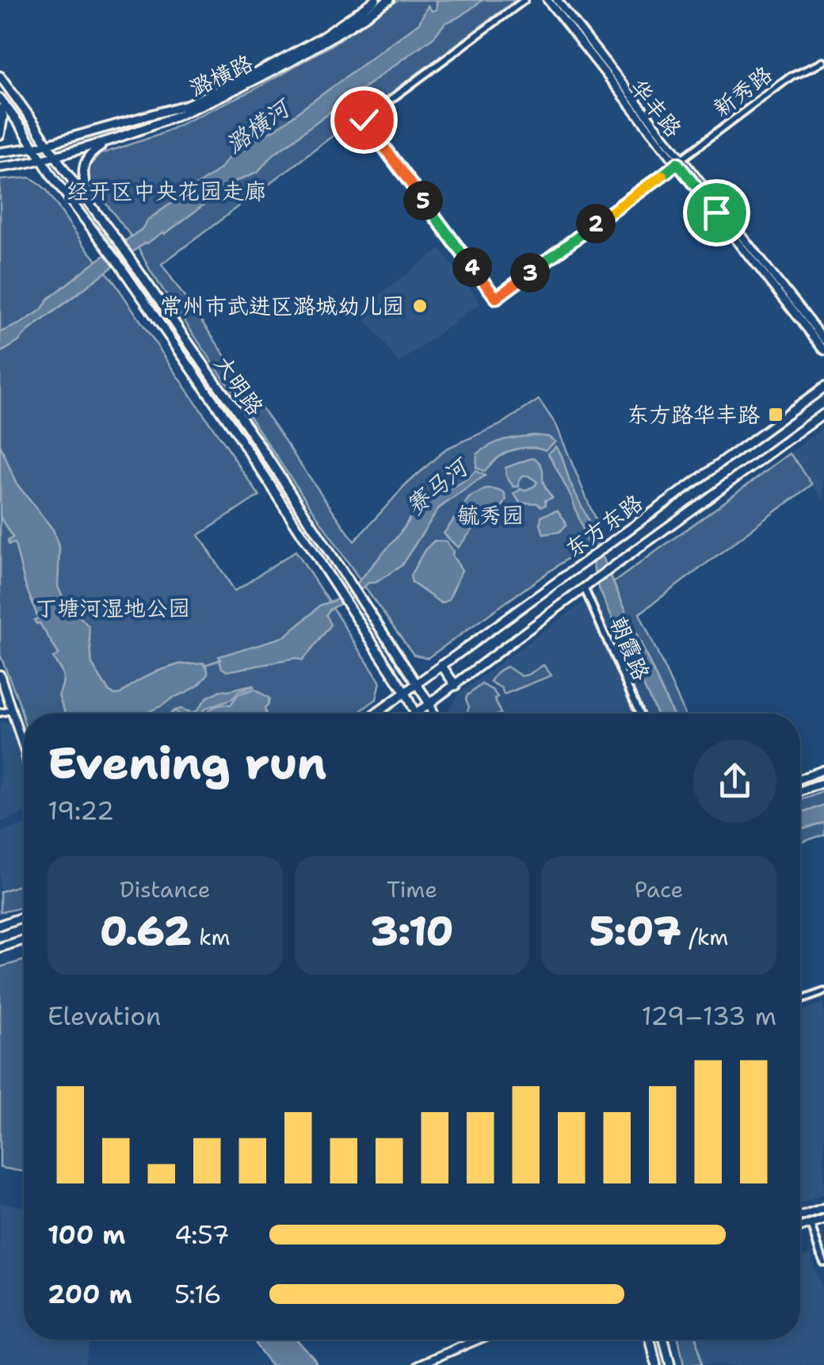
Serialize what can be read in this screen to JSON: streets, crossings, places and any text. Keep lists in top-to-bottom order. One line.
{"streets":{"main road":["潞横路","大明路","东方东路"],"street":["新秀路","华丰路","朝霞路"]},"crossings":[["潞横路","大明路"],["新秀路","华丰路"],["大明路","东方东路"],["东方东路","朝霞路"]],"water":["潞横河","赛马河"],"parks":["经开区中央花园走廊","毓秀园","丁塘河湿地公园"],"places":{"other":["常州市武进区潞城幼儿园"],"transit":["东方路华丰路"]},"page":{"pins":["5","2","4","3"],"heading":["Evening run","19:22"],"stats":[["Distance","0.62 km"],["Time","3:10"],["Pace","5:07 /km"]],"chart":["Elevation","129–133 m"],"list":[{"name":"100 m","note":"4:57"},{"name":"200 m","note":"5:16"}]}}
